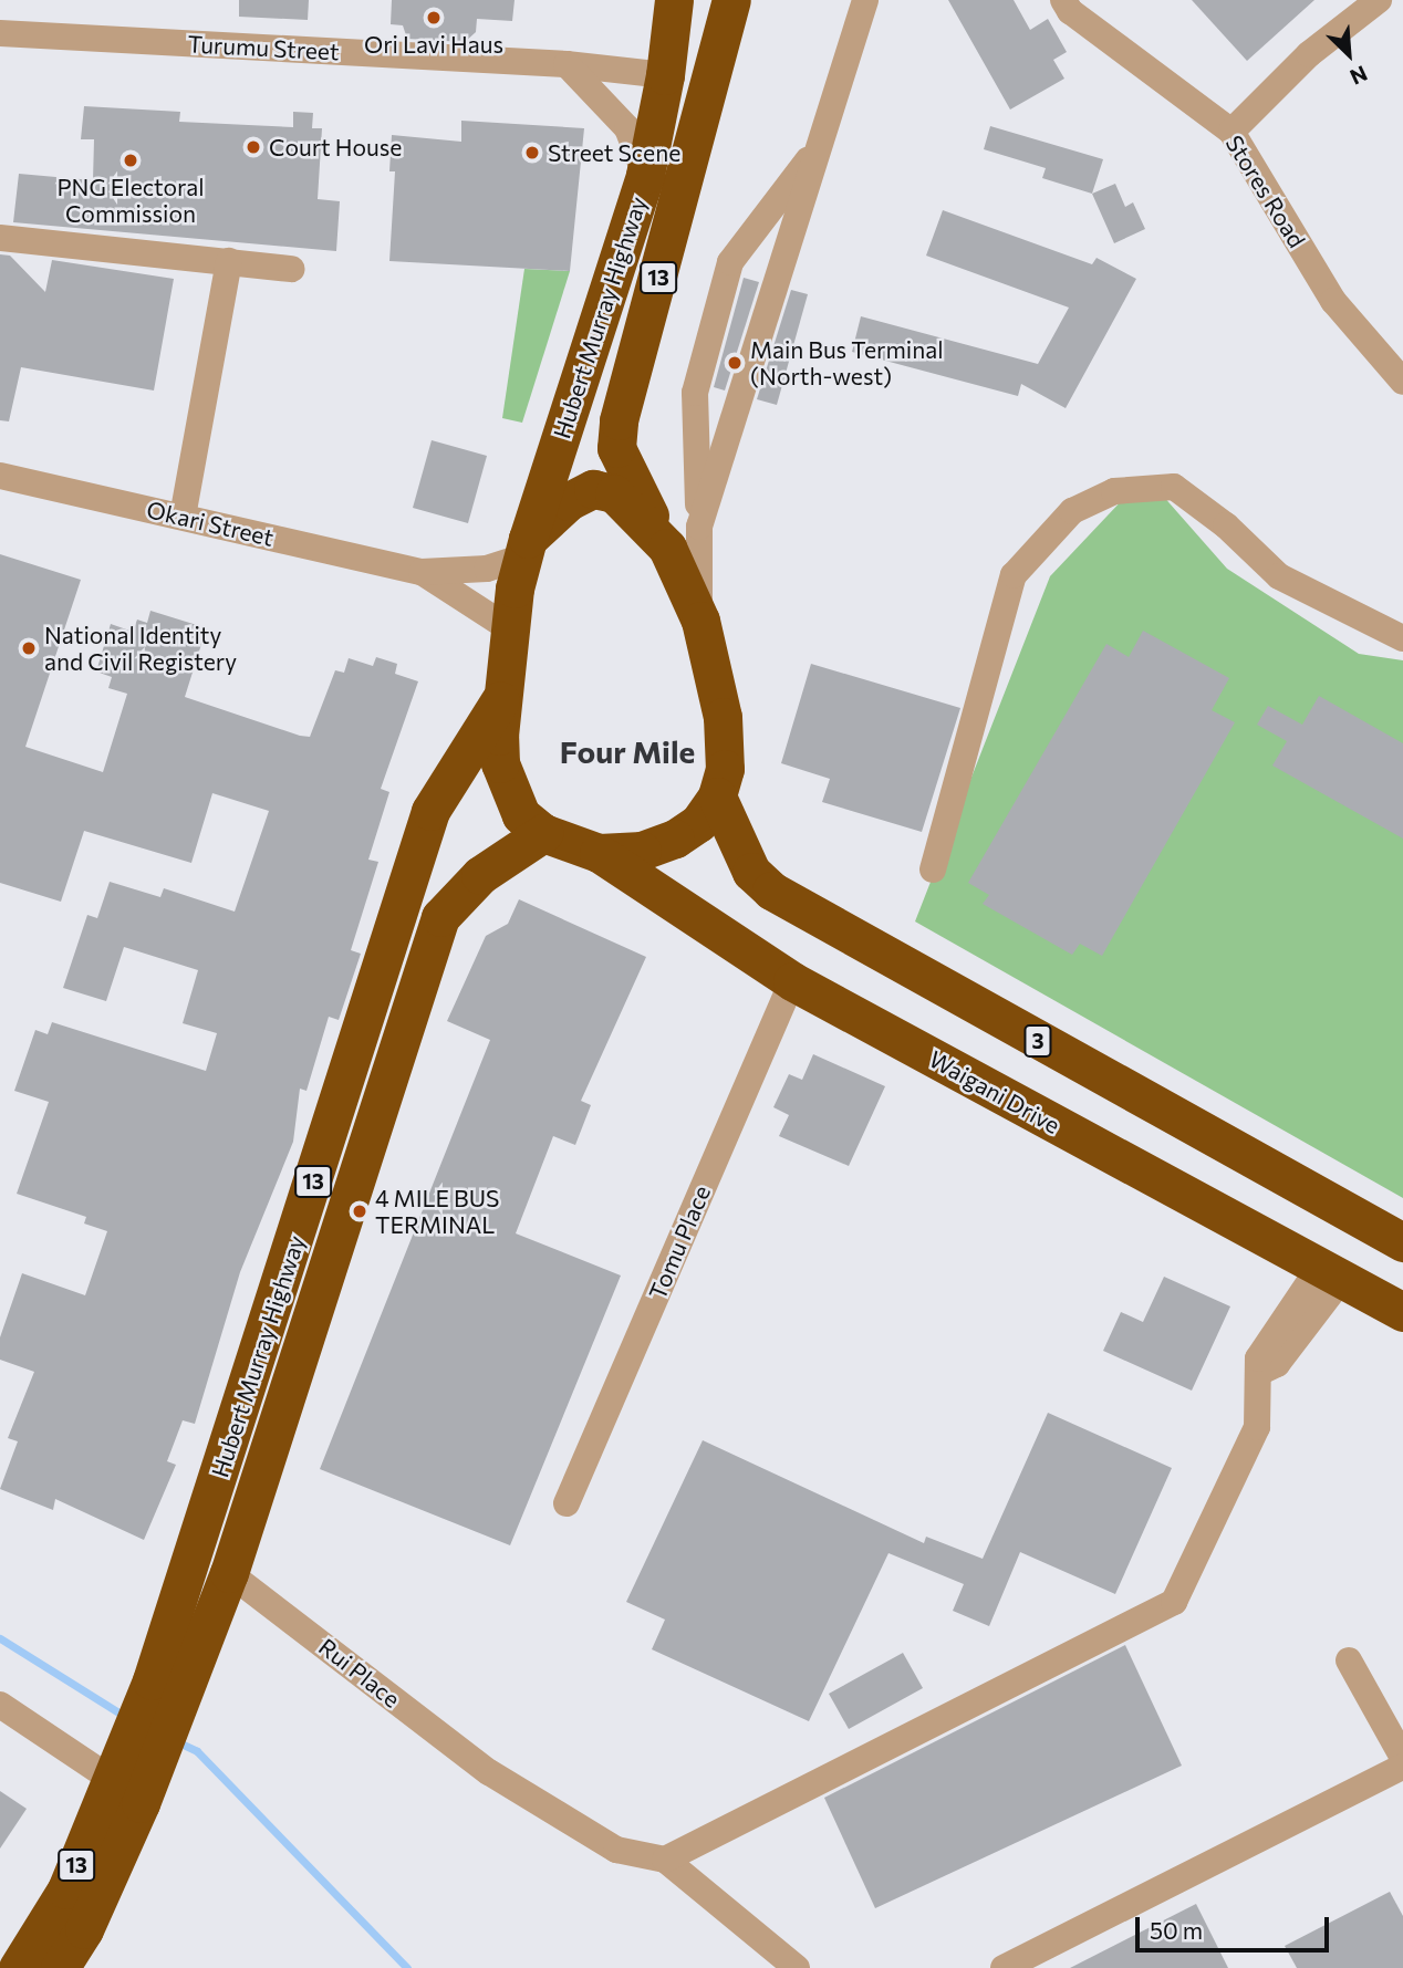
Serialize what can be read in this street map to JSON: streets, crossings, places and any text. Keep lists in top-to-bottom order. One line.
{"streets":{"highway":["13","Hubert Murray Highway","3","Waigani Drive"],"street":["Turumu Street","Stores Road","Okari Street","Tomu Place","Rui Place"]},"crossings":[["Turumu Street","Hubert Murray Highway"],["13","Hubert Murray Highway"],["13","Okari Street"],["13","3"],["13","Waigani Drive"],["Hubert Murray Highway","Okari Street"],["Hubert Murray Highway","Rui Place"],["Waigani Drive","Tomu Place"]],"districts":["Four Mile"],"places":["Ori Lavi Haus","Court House","Street Scene","PNG Electoral Commission","Main Bus Terminal (North-west)","National Identity and Civil Registery","4 MILE BUS TERMINAL"],"scale_bar":"50 m","north":"bottom right"}
